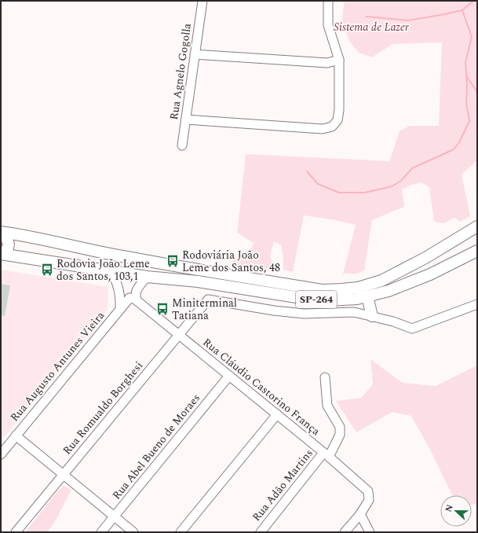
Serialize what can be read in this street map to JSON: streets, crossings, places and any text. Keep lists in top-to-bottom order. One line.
{"streets":{"main road":["SP-264"],"street":["Rua Agnelo Gogolla","Rua Augusto Antunes Vieira","Rua Cláudio Castorino França","Rua Romualdo Borghesi","Rua Abel Bueno de Moraes","Rua Adão Martins"]},"crossings":[["SP-264","Rua Augusto Antunes Vieira"],["Rua Augusto Antunes Vieira","Rua Cláudio Castorino França"],["Rua Cláudio Castorino França","Rua Romualdo Borghesi"],["Rua Cláudio Castorino França","Rua Abel Bueno de Moraes"],["Rua Cláudio Castorino França","Rua Adão Martins"]],"parks":["Sistema de Lazer"],"places":{"bus stop":["Rodoviária João Leme dos Santos, 48","Rodovia João Leme dos Santos, 103,1","Miniterminal Tatiana"]},"north":"left"}
